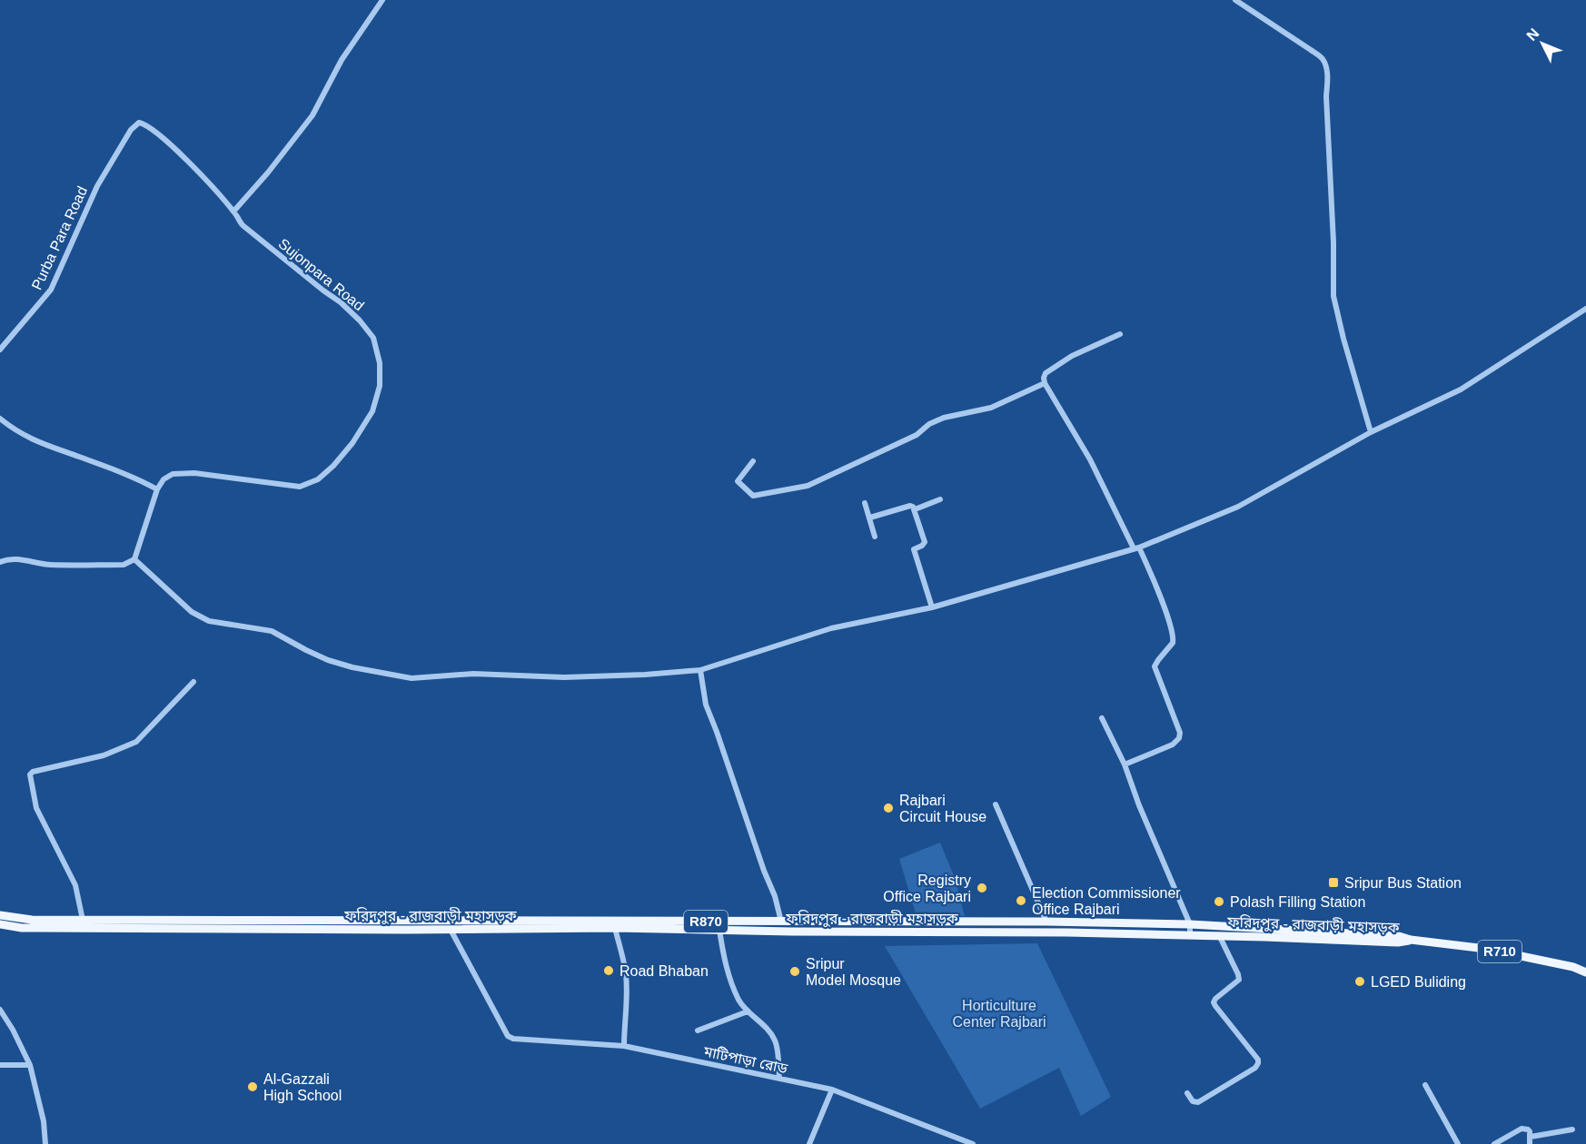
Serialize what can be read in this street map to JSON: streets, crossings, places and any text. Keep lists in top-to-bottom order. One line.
{"streets":{"main road":["ফরিদপুর - রাজবাড়ী মহাসড়ক","R870","R710"],"street":["Purba Para Road","Sujonpara Road","মাটিপাড়া রোড"]},"crossings":[["Purba Para Road","Sujonpara Road"],["ফরিদপুর - রাজবাড়ী মহাসড়ক","R710"],["ফরিদপুর - রাজবাড়ী মহাসড়ক","মাটিপাড়া রোড"]],"parks":["Horticulture Center Rajbari"],"places":{"other":["Rajbari Circuit House","Registry Office Rajbari","Election Commissioner Office Rajbari","Polash Filling Station","Road Bhaban","Sripur Model Mosque","LGED Buliding","Al-Gazzali High School"],"transit":["Sripur Bus Station"]},"north":"top left"}
